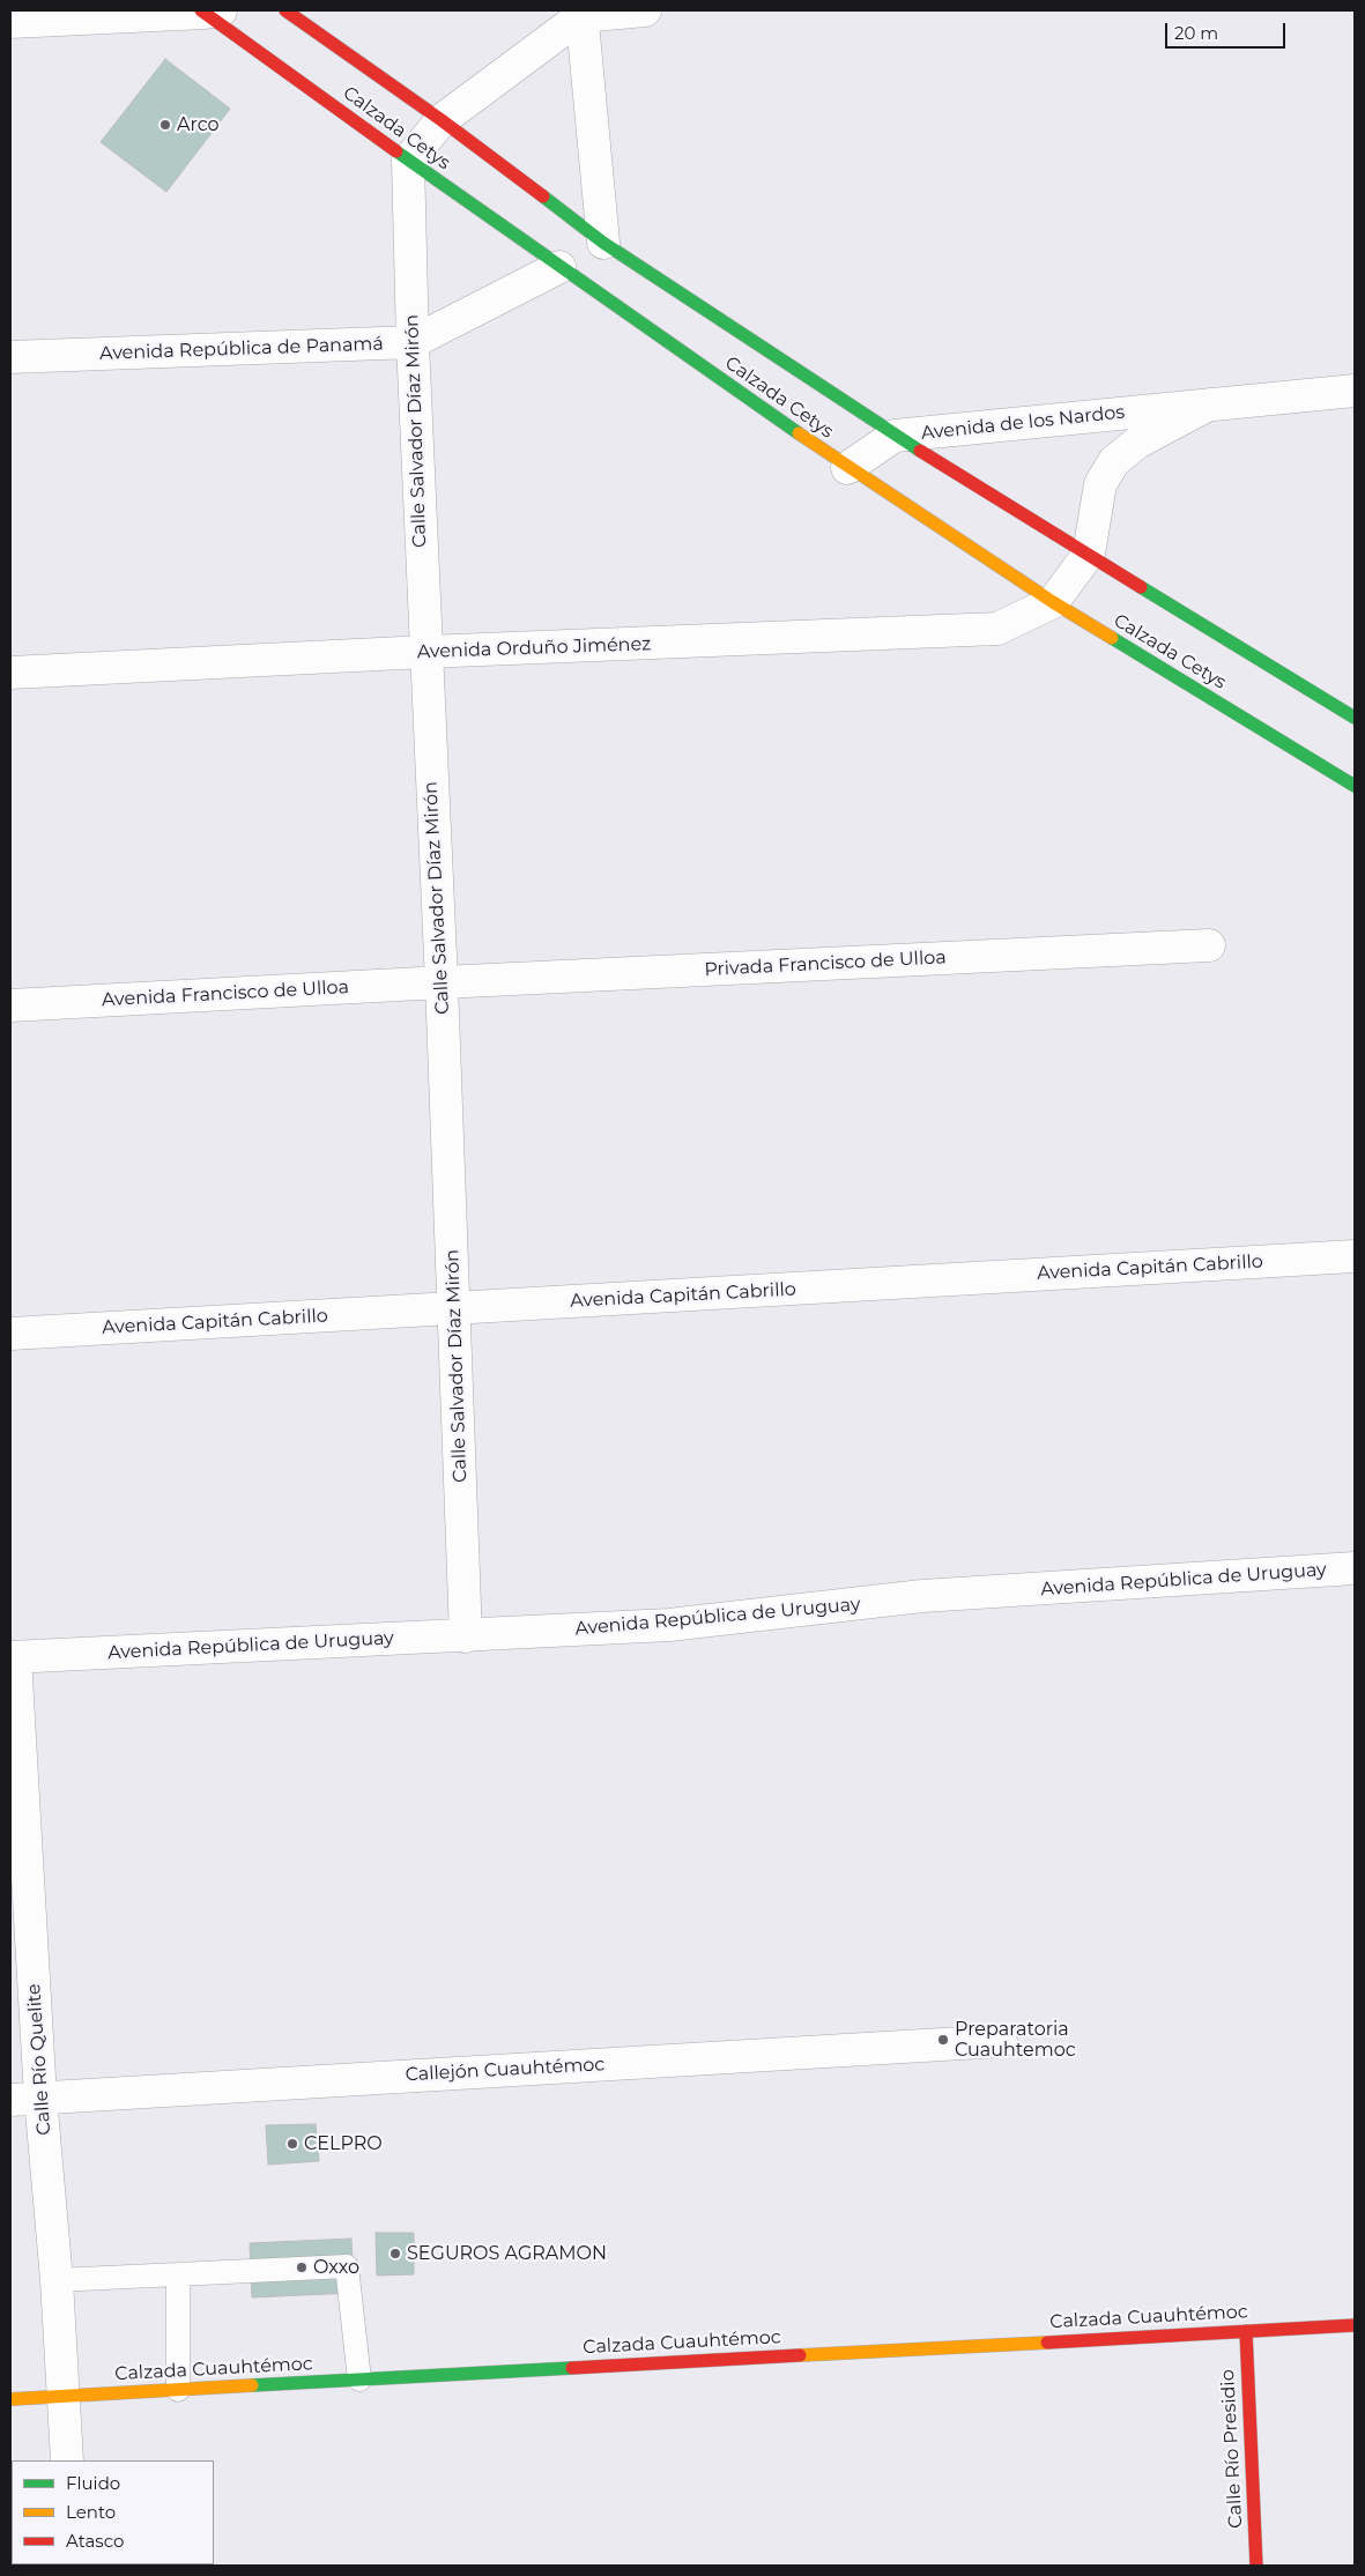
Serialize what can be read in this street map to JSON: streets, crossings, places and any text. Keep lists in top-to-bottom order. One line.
{"streets":{"main road":["Calzada Cetys","Calzada Cuauhtémoc","Calle Río Presidio"],"street":["Avenida República de Panamá","Avenida de los Nardos","Calle Salvador Díaz Mirón","Avenida Orduño Jiménez","Privada Francisco de Ulloa","Avenida Francisco de Ulloa","Avenida Capitán Cabrillo","Avenida República de Uruguay","Calle Río Quelite","Callejón Cuauhtémoc"]},"crossings":[["Calzada Cetys","Avenida República de Panamá"],["Calzada Cetys","Avenida de los Nardos"],["Calzada Cetys","Calle Salvador Díaz Mirón"],["Calzada Cetys","Avenida Orduño Jiménez"],["Avenida República de Panamá","Calle Salvador Díaz Mirón"],["Calle Salvador Díaz Mirón","Avenida Orduño Jiménez"],["Calle Salvador Díaz Mirón","Privada Francisco de Ulloa"],["Calle Salvador Díaz Mirón","Avenida Francisco de Ulloa"],["Calle Salvador Díaz Mirón","Avenida Capitán Cabrillo"],["Calle Salvador Díaz Mirón","Avenida República de Uruguay"],["Privada Francisco de Ulloa","Avenida Francisco de Ulloa"],["Avenida República de Uruguay","Calle Río Quelite"],["Calle Río Quelite","Callejón Cuauhtémoc"],["Calle Río Quelite","Calzada Cuauhtémoc"],["Calzada Cuauhtémoc","Calle Río Presidio"]],"places":["Arco","Preparatoria Cuauhtemoc","CELPRO","SEGUROS AGRAMON","Oxxo"],"legend":["Fluido","Lento","Atasco"],"scale_bar":"20 m"}
